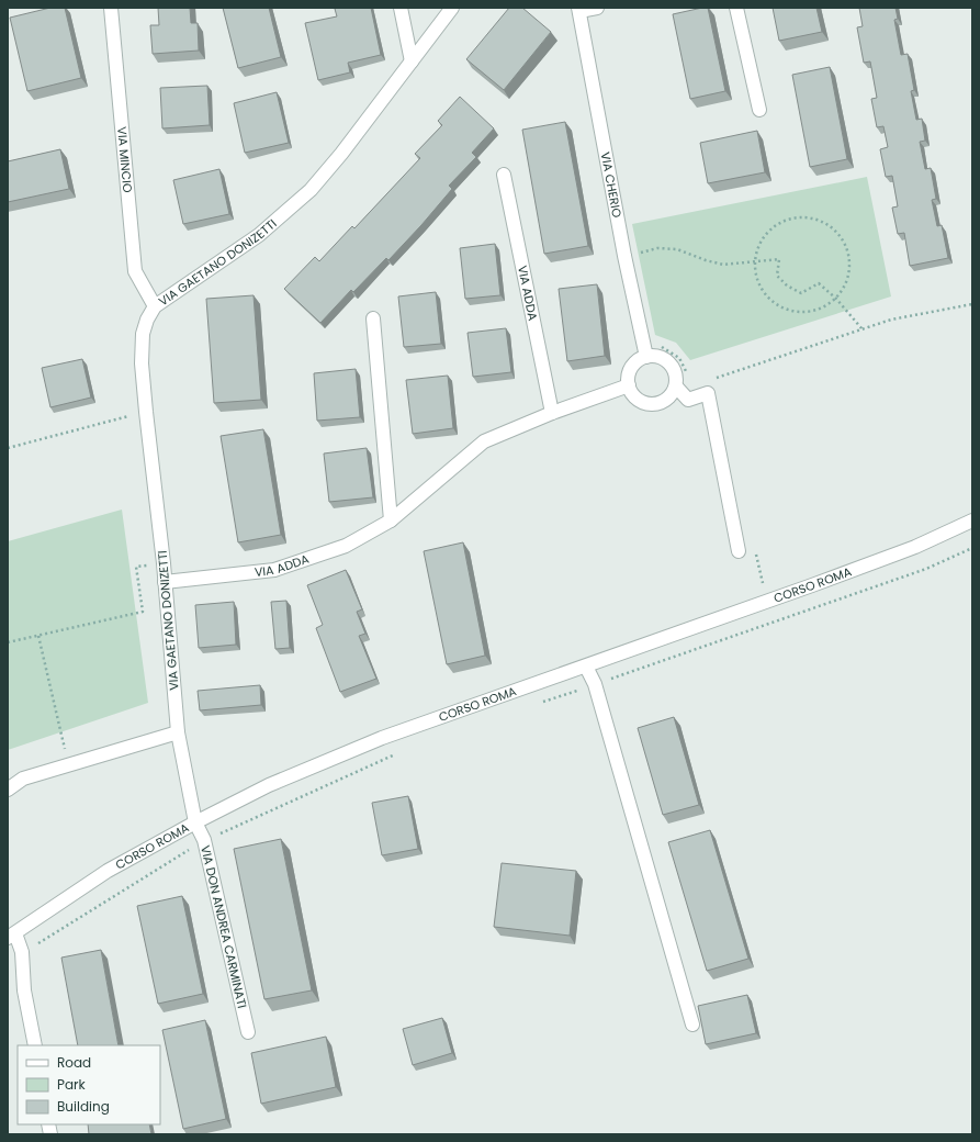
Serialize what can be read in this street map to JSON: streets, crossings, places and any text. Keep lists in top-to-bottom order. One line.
{"streets":{"street":["VIA MINCIO","VIA CHERIO","VIA GAETANO DONIZETTI","VIA ADDA","CORSO ROMA","VIA DON ANDREA CARMINATI"]},"crossings":[["VIA MINCIO","VIA GAETANO DONIZETTI"],["VIA CHERIO","VIA ADDA"],["VIA GAETANO DONIZETTI","VIA ADDA"],["VIA GAETANO DONIZETTI","CORSO ROMA"],["VIA GAETANO DONIZETTI","VIA DON ANDREA CARMINATI"],["CORSO ROMA","VIA DON ANDREA CARMINATI"]],"legend":["Road","Park","Building"]}
